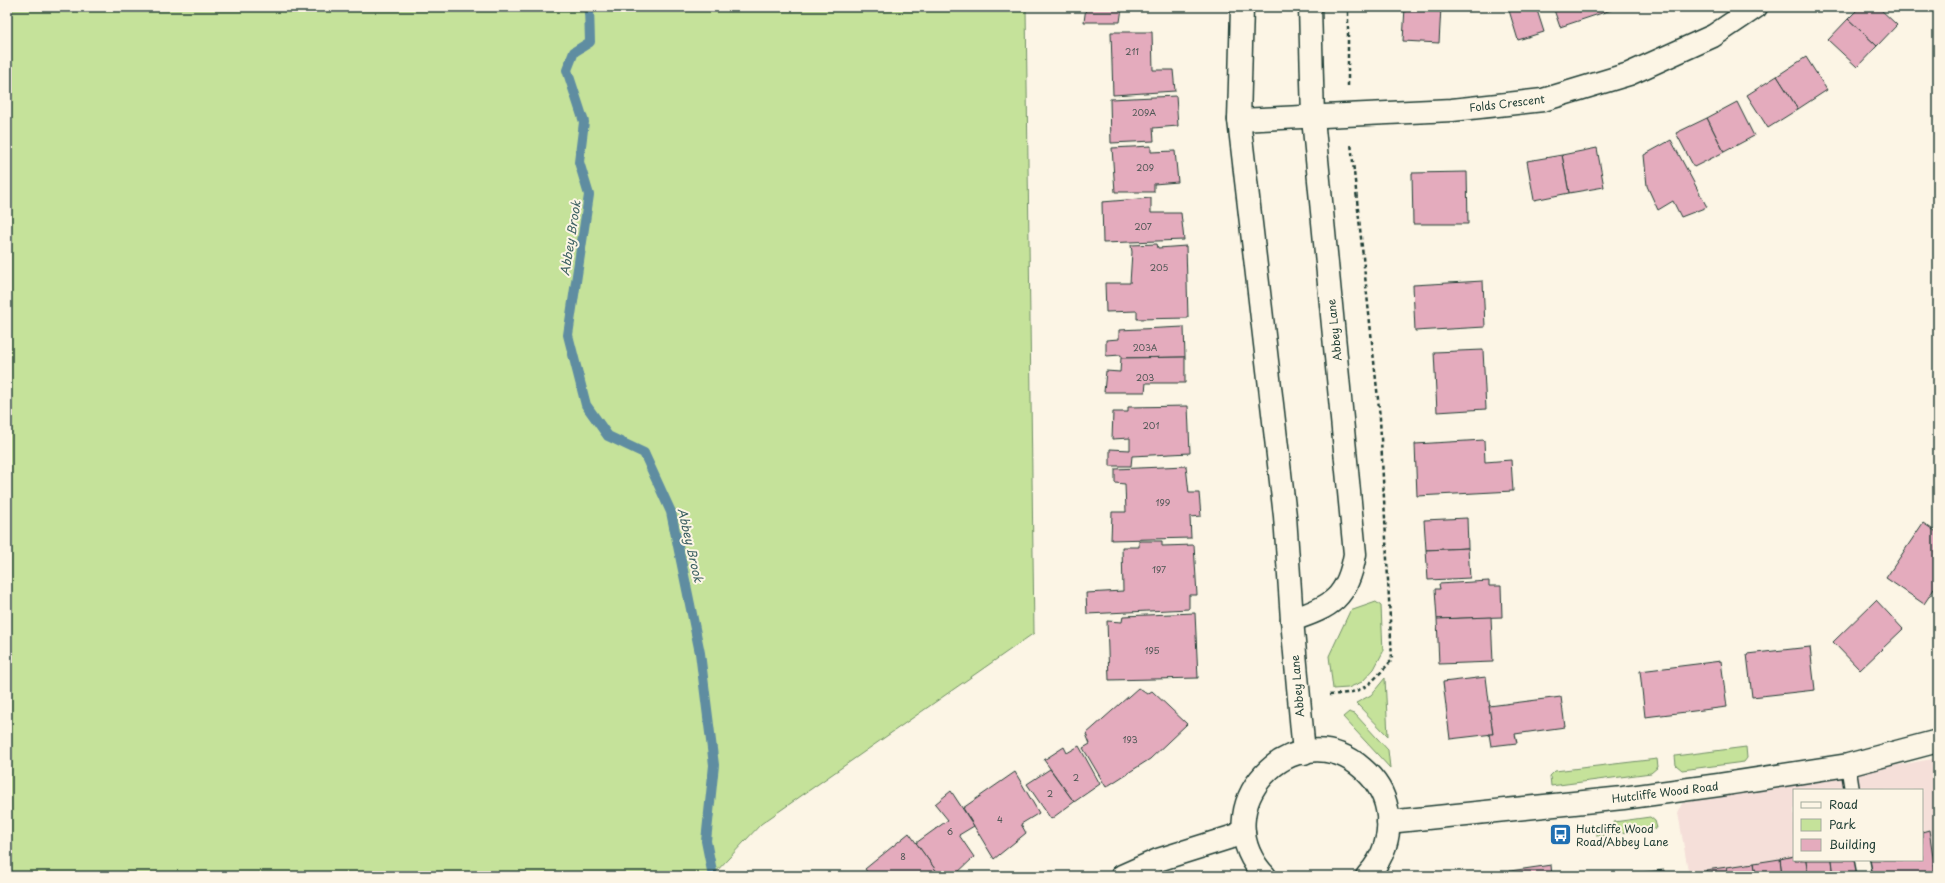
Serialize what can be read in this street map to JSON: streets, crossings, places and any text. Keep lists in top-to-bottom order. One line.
{"streets":{"street":["Folds Crescent","Abbey Lane","Hutcliffe Wood Road"]},"crossings":[["Folds Crescent","Abbey Lane"]],"water":["Abbey Brook"],"places":{"bus stop":["Hutcliffe Wood Road/Abbey Lane"]},"house_numbers":["211","209A","209","207","205","203A","203","201","199","197","195","193","2","2","4","6","8"],"legend":["Road","Park","Building"]}
